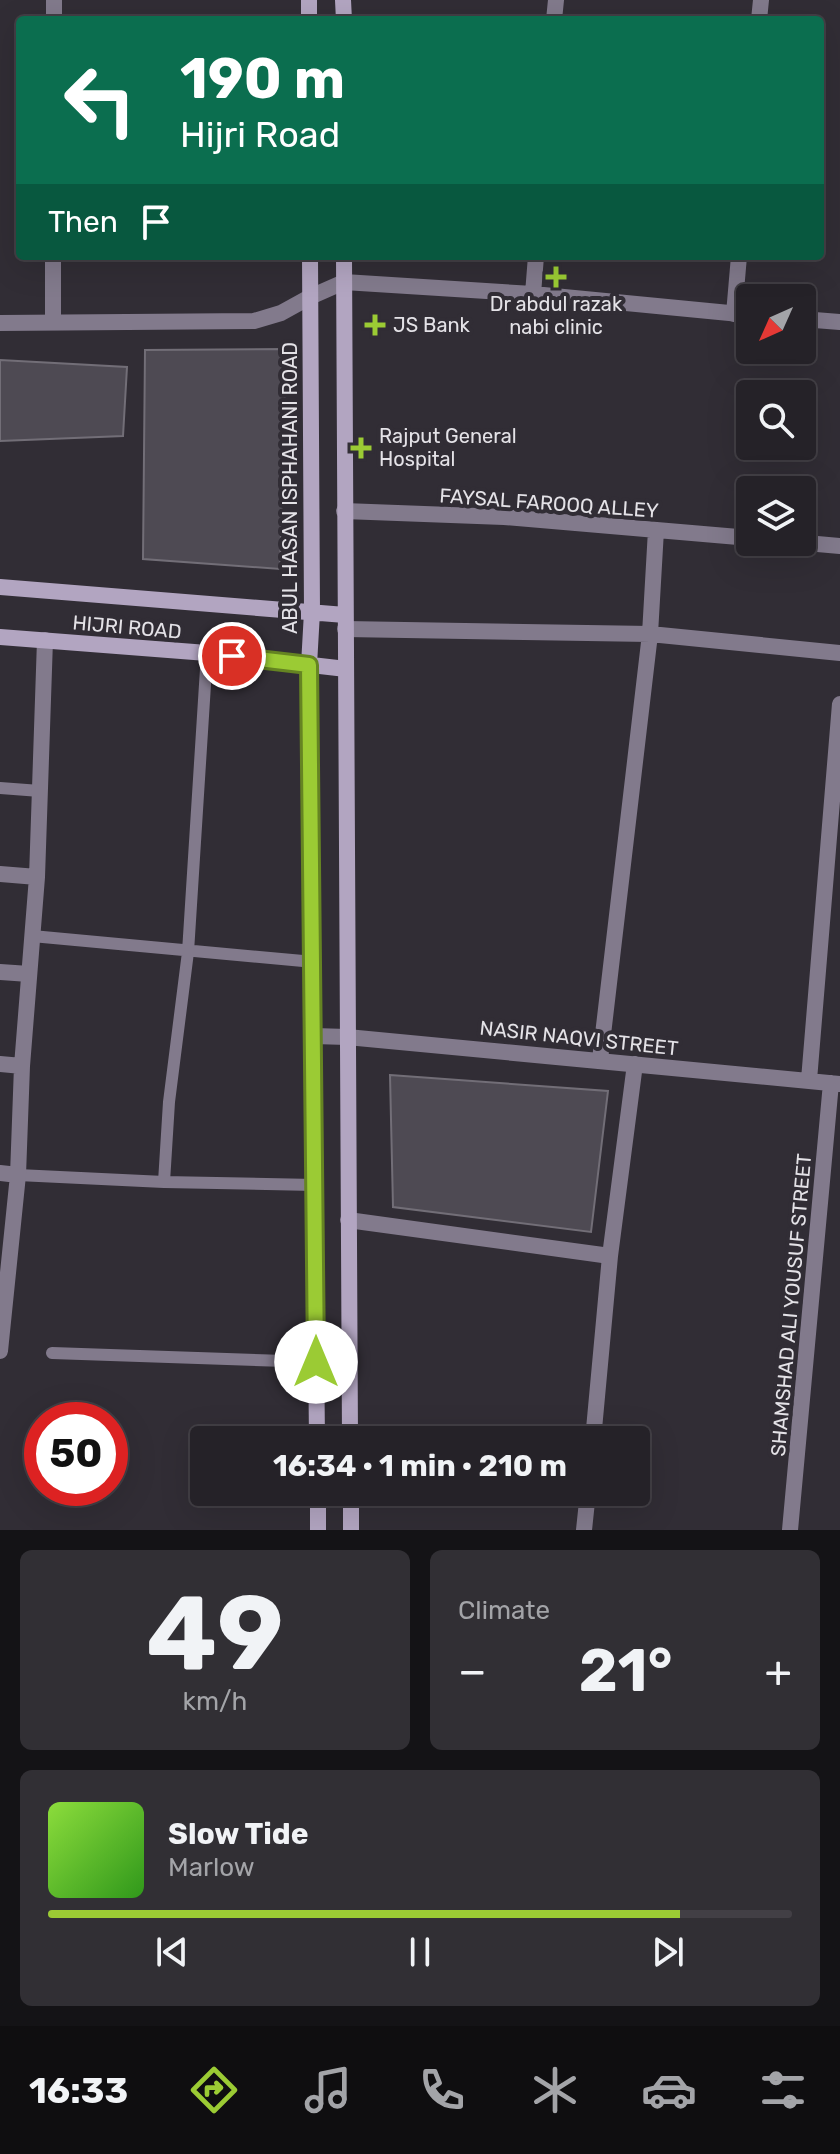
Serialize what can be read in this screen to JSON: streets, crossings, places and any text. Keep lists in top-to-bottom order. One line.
{"streets":{"main road":["ABUL HASAN ISPHAHANI ROAD","HIJRI ROAD"],"street":["FAYSAL FAROOQ ALLEY","NASIR NAQVI STREET","SHAMSHAD ALI YOUSUF STREET"]},"crossings":[["ABUL HASAN ISPHAHANI ROAD","HIJRI ROAD"],["ABUL HASAN ISPHAHANI ROAD","NASIR NAQVI STREET"],["NASIR NAQVI STREET","SHAMSHAD ALI YOUSUF STREET"]],"places":{"health":["Dr abdul razak nabi clinic","JS Bank","Rajput General Hospital"]},"north":"bottom left","page":{"turn":["190 m","Hijri Road"],"then":"Then","limit":"50","trip":"16:34 · 1 min · 210 m","tile":[["49","km/h"],"Climate"],"heat":["−","21°","+"],"song":["Slow Tide","Marlow"],"tabs":"16:33"}}
